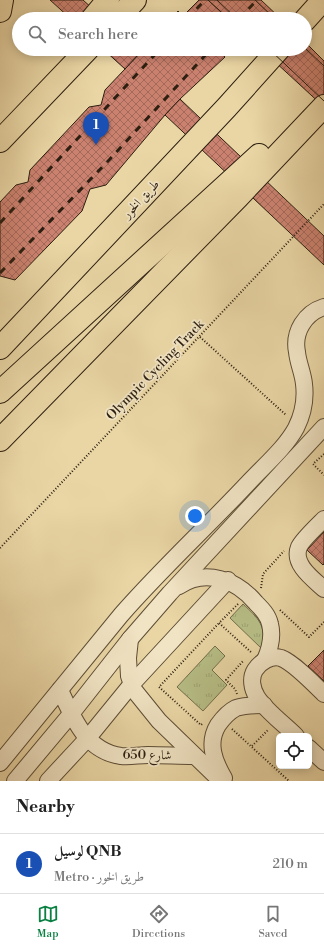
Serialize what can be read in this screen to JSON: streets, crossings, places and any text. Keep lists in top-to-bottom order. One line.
{"streets":{"highway":["طريق الخور"],"street":["شارع 650"],"path":["Olympic Cycling Track"]},"page":{"search":"Search here","pins":"1","heading":"Nearby","list":[{"mark":"1","name":"لوسيل QNB","note":"Metro · طريق الخور","value":"210 m"}],"nav":["Map","Directions","Saved"]}}
